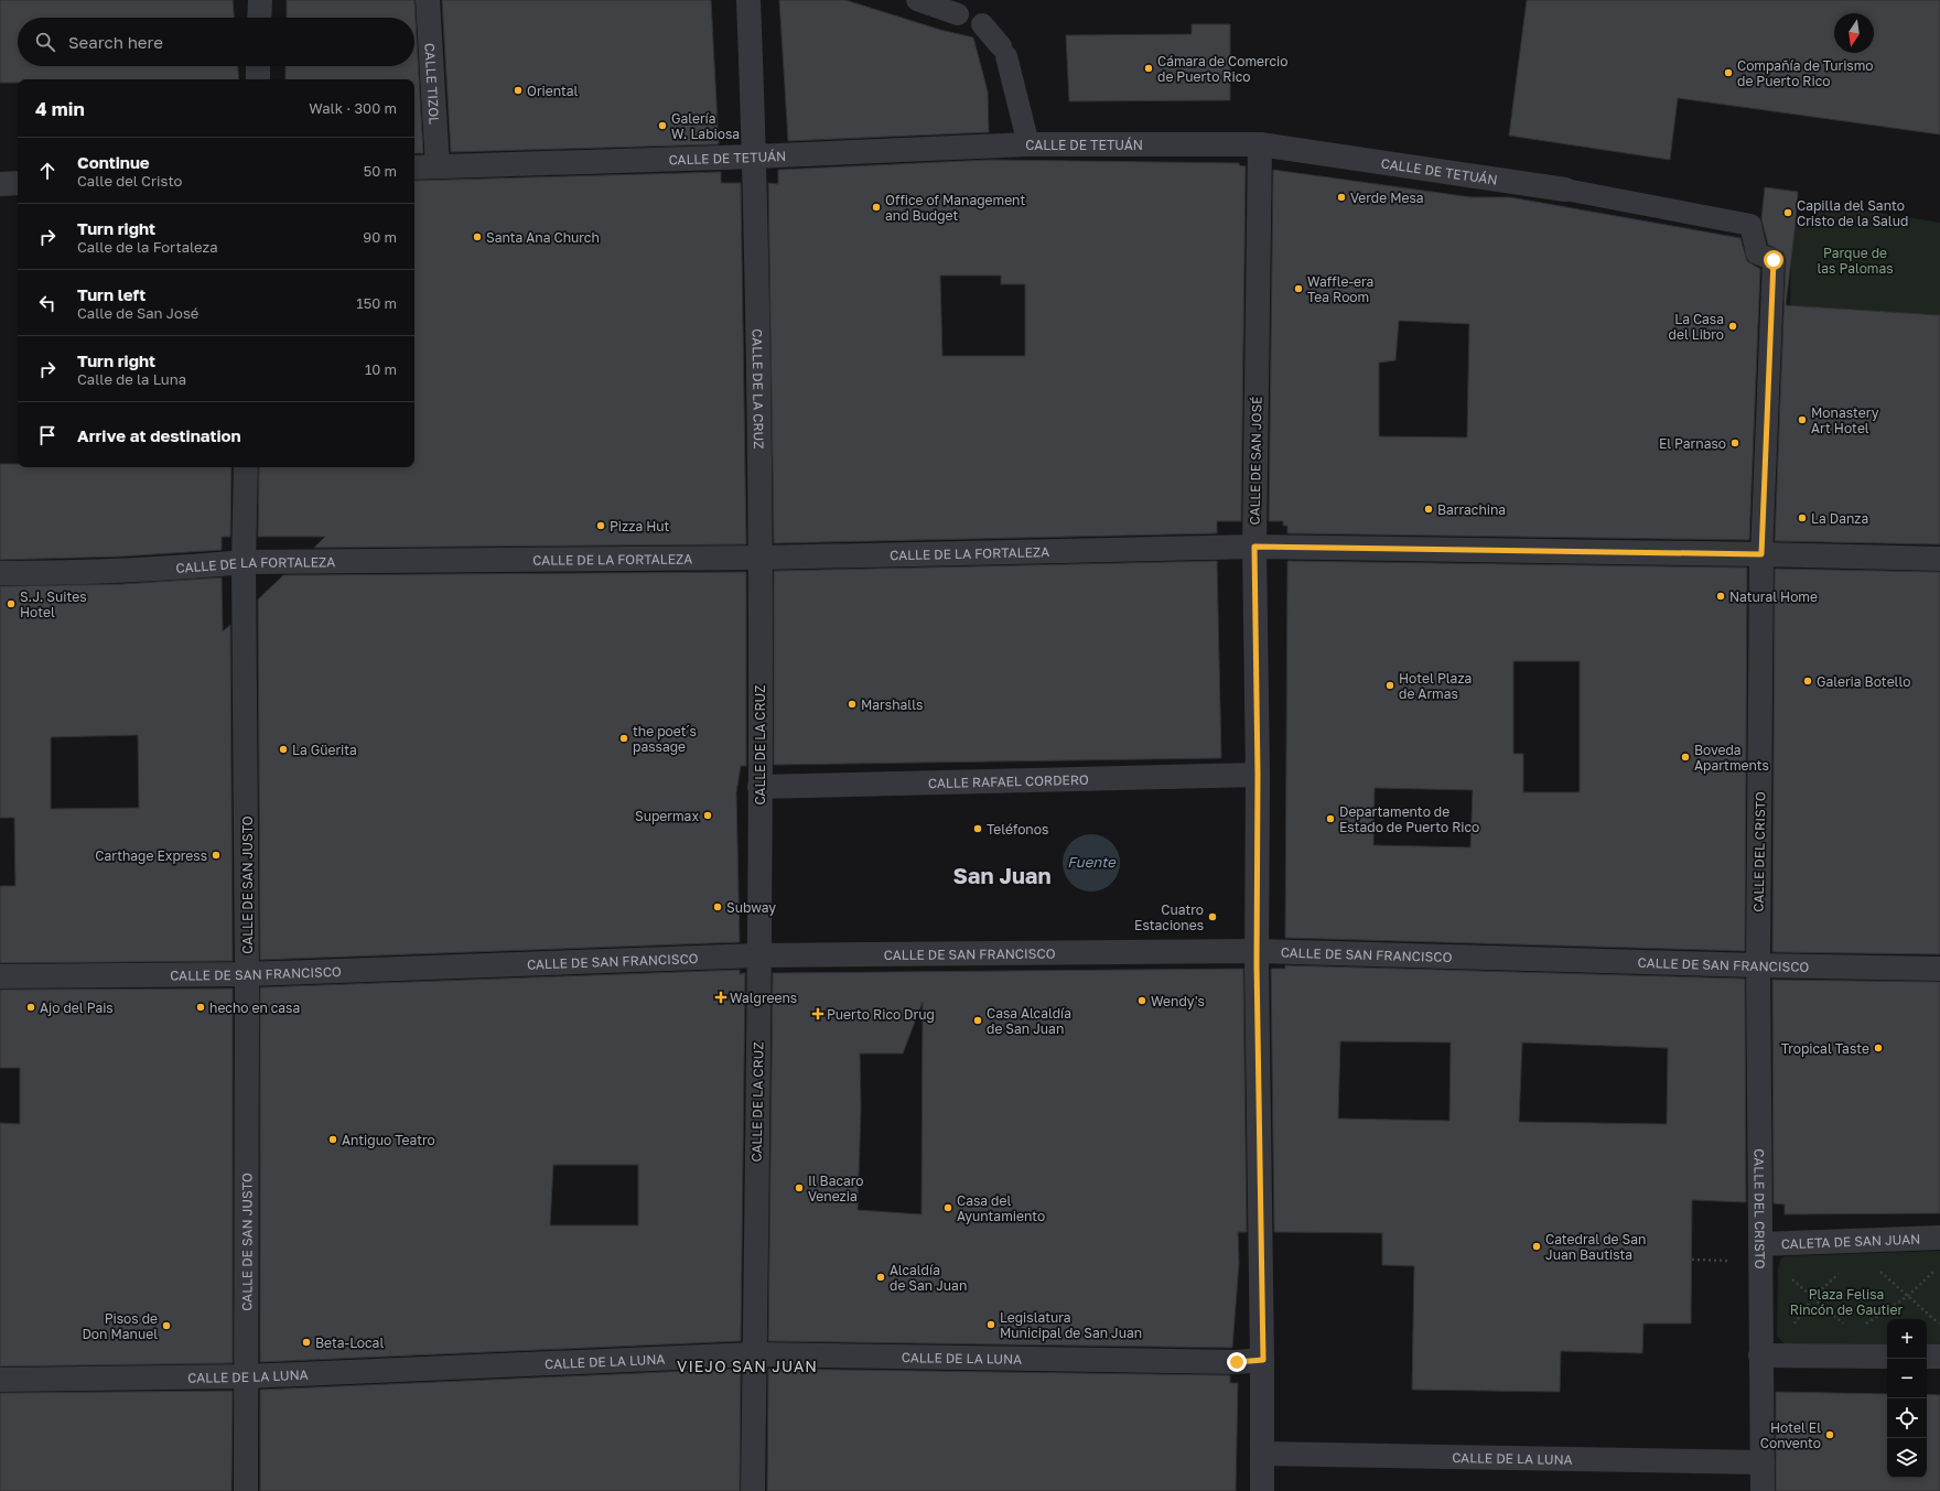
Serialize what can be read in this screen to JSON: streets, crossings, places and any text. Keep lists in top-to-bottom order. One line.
{"streets":{"street":["CALLE TIZOL","CALLE DE TETUÁN","CALLE DE LA CRUZ","CALLE DE SAN JOSÉ","CALLE DE LA FORTALEZA","CALLE RAFAEL CORDERO","CALLE DEL CRISTO","CALLE DE SAN JUSTO","CALLE DE SAN FRANCISCO","CALETA DE SAN JUAN","CALLE DE LA LUNA"]},"crossings":[["CALLE TIZOL","CALLE DE TETUÁN"],["CALLE DE TETUÁN","CALLE DE LA CRUZ"],["CALLE DE TETUÁN","CALLE DE SAN JOSÉ"],["CALLE DE TETUÁN","CALLE DEL CRISTO"],["CALLE DE LA CRUZ","CALLE DE LA FORTALEZA"],["CALLE DE LA CRUZ","CALLE RAFAEL CORDERO"],["CALLE DE LA CRUZ","CALLE DE SAN FRANCISCO"],["CALLE DE LA CRUZ","CALLE DE LA LUNA"],["CALLE DE SAN JOSÉ","CALLE DE LA FORTALEZA"],["CALLE DE SAN JOSÉ","CALLE RAFAEL CORDERO"],["CALLE DE SAN JOSÉ","CALLE DE SAN FRANCISCO"],["CALLE DE SAN JOSÉ","CALLE DE LA LUNA"],["CALLE DE LA FORTALEZA","CALLE DEL CRISTO"],["CALLE DE LA FORTALEZA","CALLE DE SAN JUSTO"],["CALLE DEL CRISTO","CALLE DE SAN FRANCISCO"],["CALLE DEL CRISTO","CALETA DE SAN JUAN"],["CALLE DEL CRISTO","CALLE DE LA LUNA"],["CALLE DE SAN JUSTO","CALLE DE SAN FRANCISCO"],["CALLE DE SAN JUSTO","CALLE DE LA LUNA"]],"districts":["San Juan","VIEJO SAN JUAN"],"water":["Fuente"],"parks":["Parque de las Palomas","Plaza Felisa Rincón de Gautier"],"places":{"other":["Cámara de Comercio de Puerto Rico","Compañía de Turismo de Puerto Rico","Oriental","Galería W. Labiosa","Verde Mesa","Office of Management and Budget","Capilla del Santo Cristo de la Salud","Santa Ana Church","Waffle-era Tea Room","La Casa del Libro","Monastery Art Hotel","El Parnaso","Barrachina","La Danza","Pizza Hut","Natural Home","S.J. Suites Hotel","Galeria Botello","Hotel Plaza de Armas","Marshalls","the poet´s passage","La Güerita","Boveda Apartments","Supermax","Departamento de Estado de Puerto Rico","Teléfonos","Carthage Express","Subway","Cuatro Estaciones","Wendy's","Ajo del Pais","hecho en casa","Casa Alcaldía de San Juan","Tropical Taste","Antiguo Teatro","Il Bacaro Venezia","Casa del Ayuntamiento","Catedral de San Juan Bautista","Alcaldía de San Juan","Legislatura Municipal de San Juan","Pisos de Don Manuel","Beta-Local","Hotel El Convento"],"health":["Walgreens","Puerto Rico Drug"]},"north":"bottom","page":{"search":"Search here","heading":["4 min","Walk · 300 m"],"list":[["Continue","Calle del Cristo","50 m"],["Turn right","Calle de la Fortaleza","90 m"],["Turn left","Calle de San José","150 m"],["Turn right","Calle de la Luna","10 m"],"Arrive at destination"],"map_buttons":["+","−"]}}
